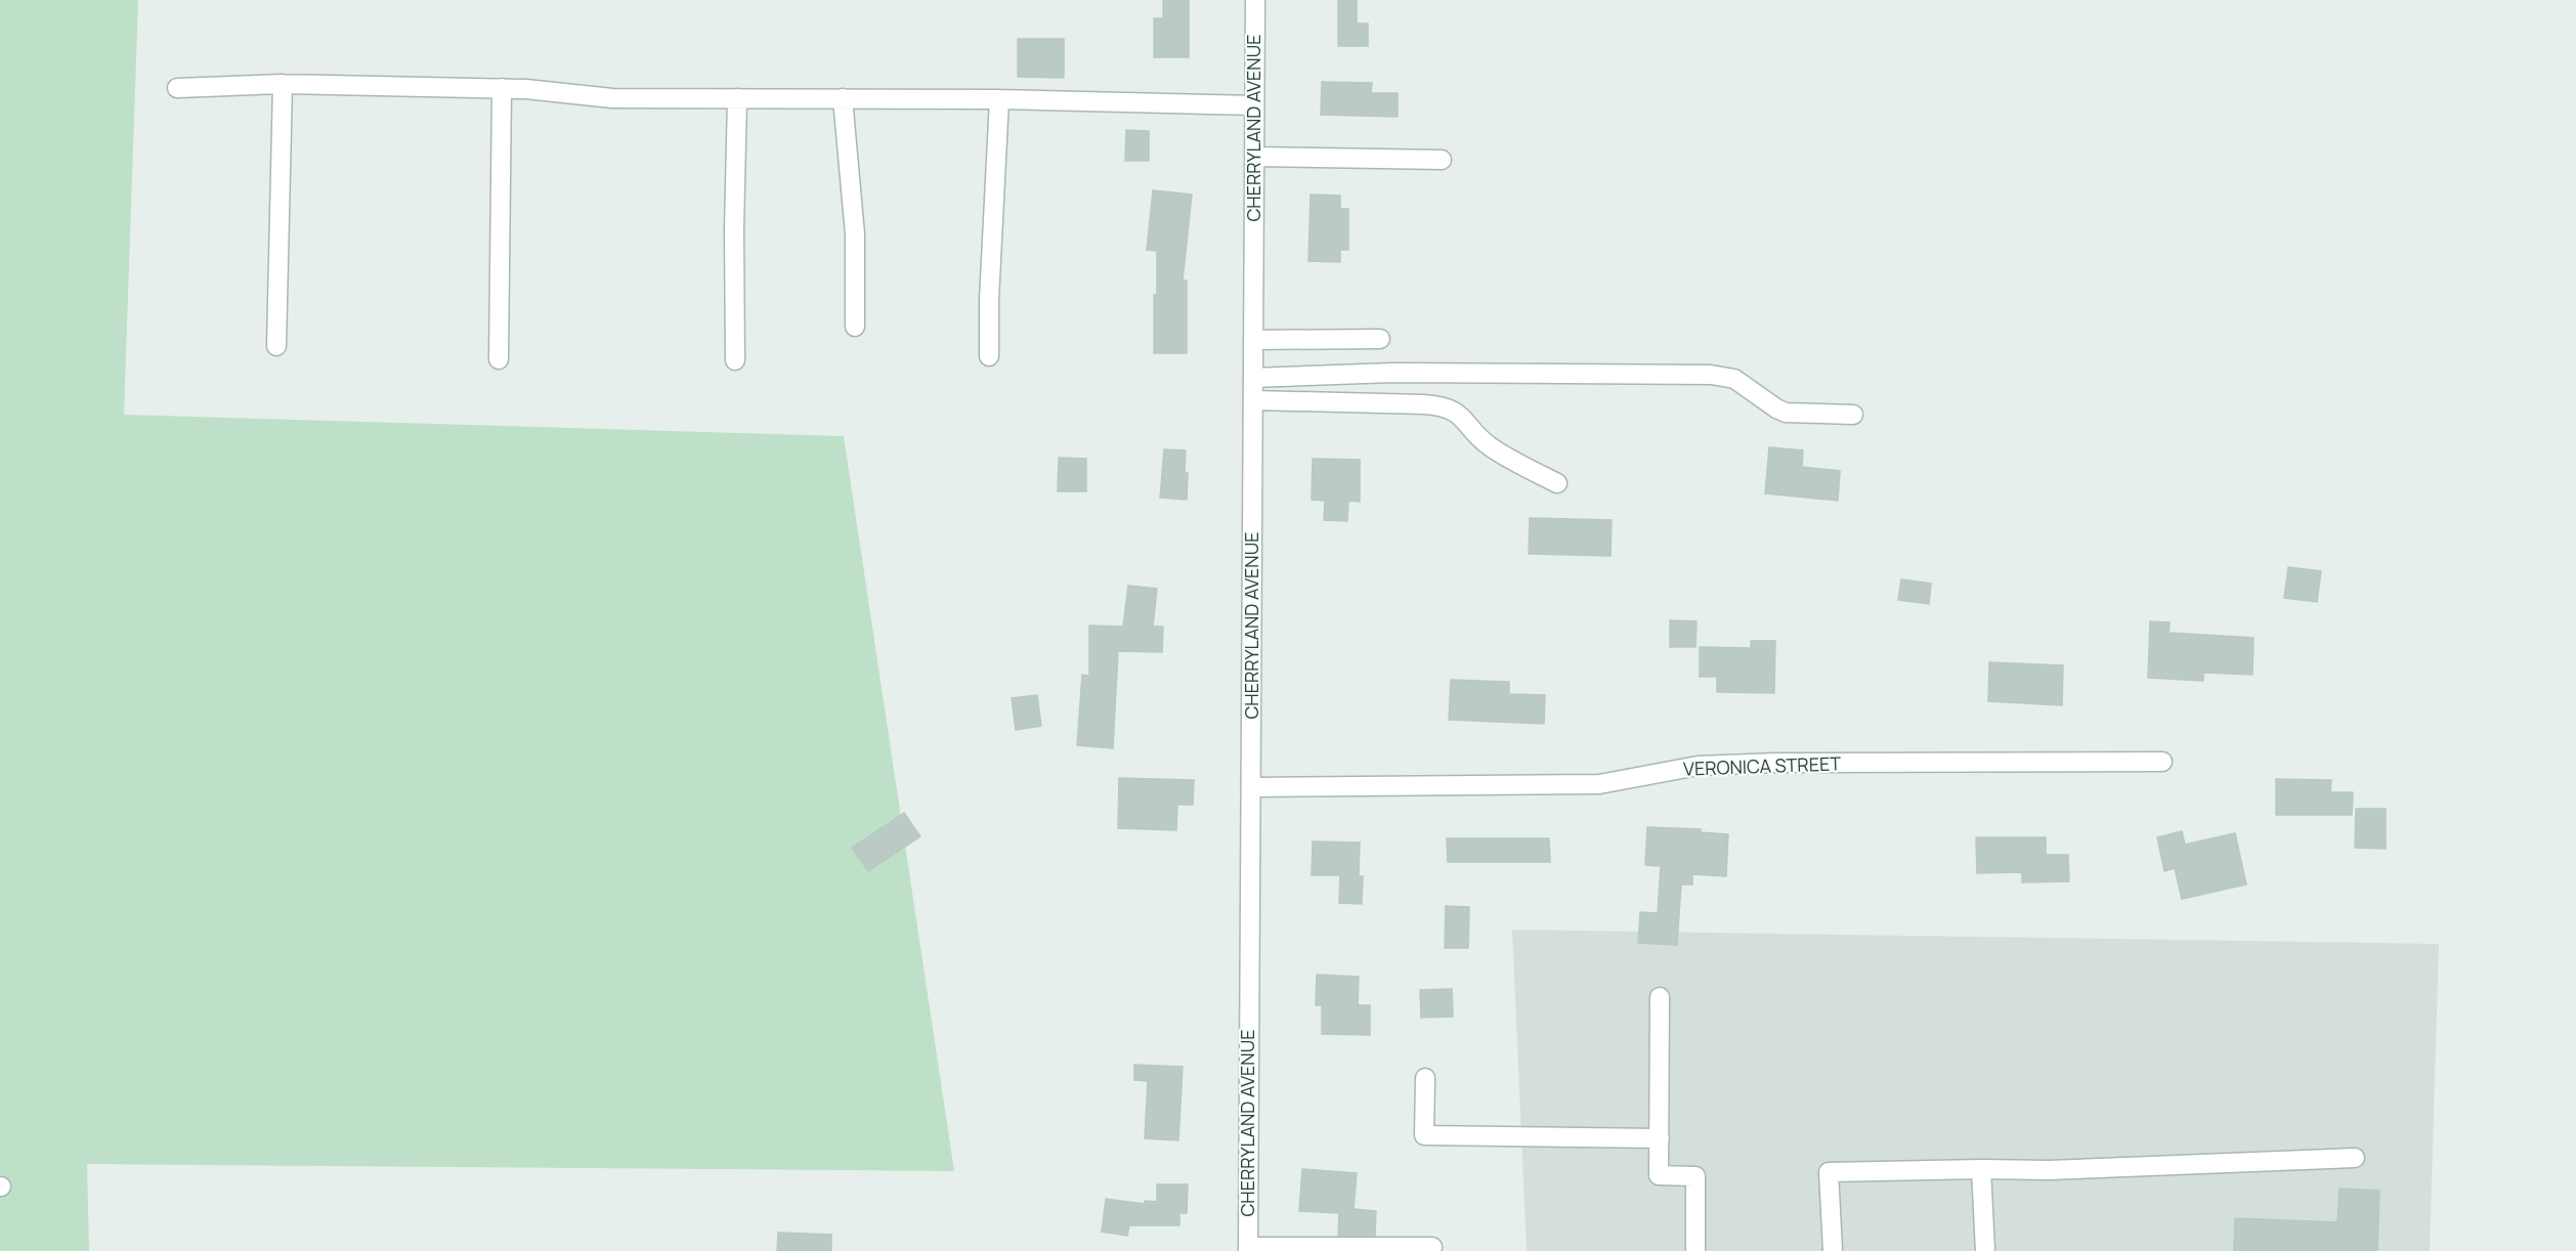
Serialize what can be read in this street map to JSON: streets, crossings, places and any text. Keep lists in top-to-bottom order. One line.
{"streets":{"street":["CHERRYLAND AVENUE","VERONICA STREET"]},"crossings":[["CHERRYLAND AVENUE","VERONICA STREET"]]}
